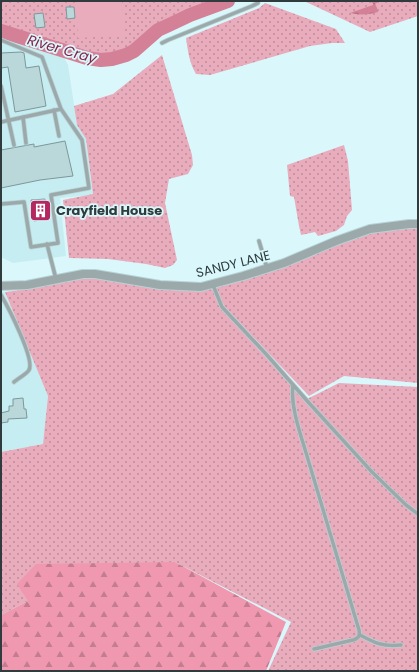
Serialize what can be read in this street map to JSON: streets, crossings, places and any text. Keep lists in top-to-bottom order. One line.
{"streets":{"street":["SANDY LANE"]},"water":["River Cray"],"places":{"building":["Crayfield House"]}}
